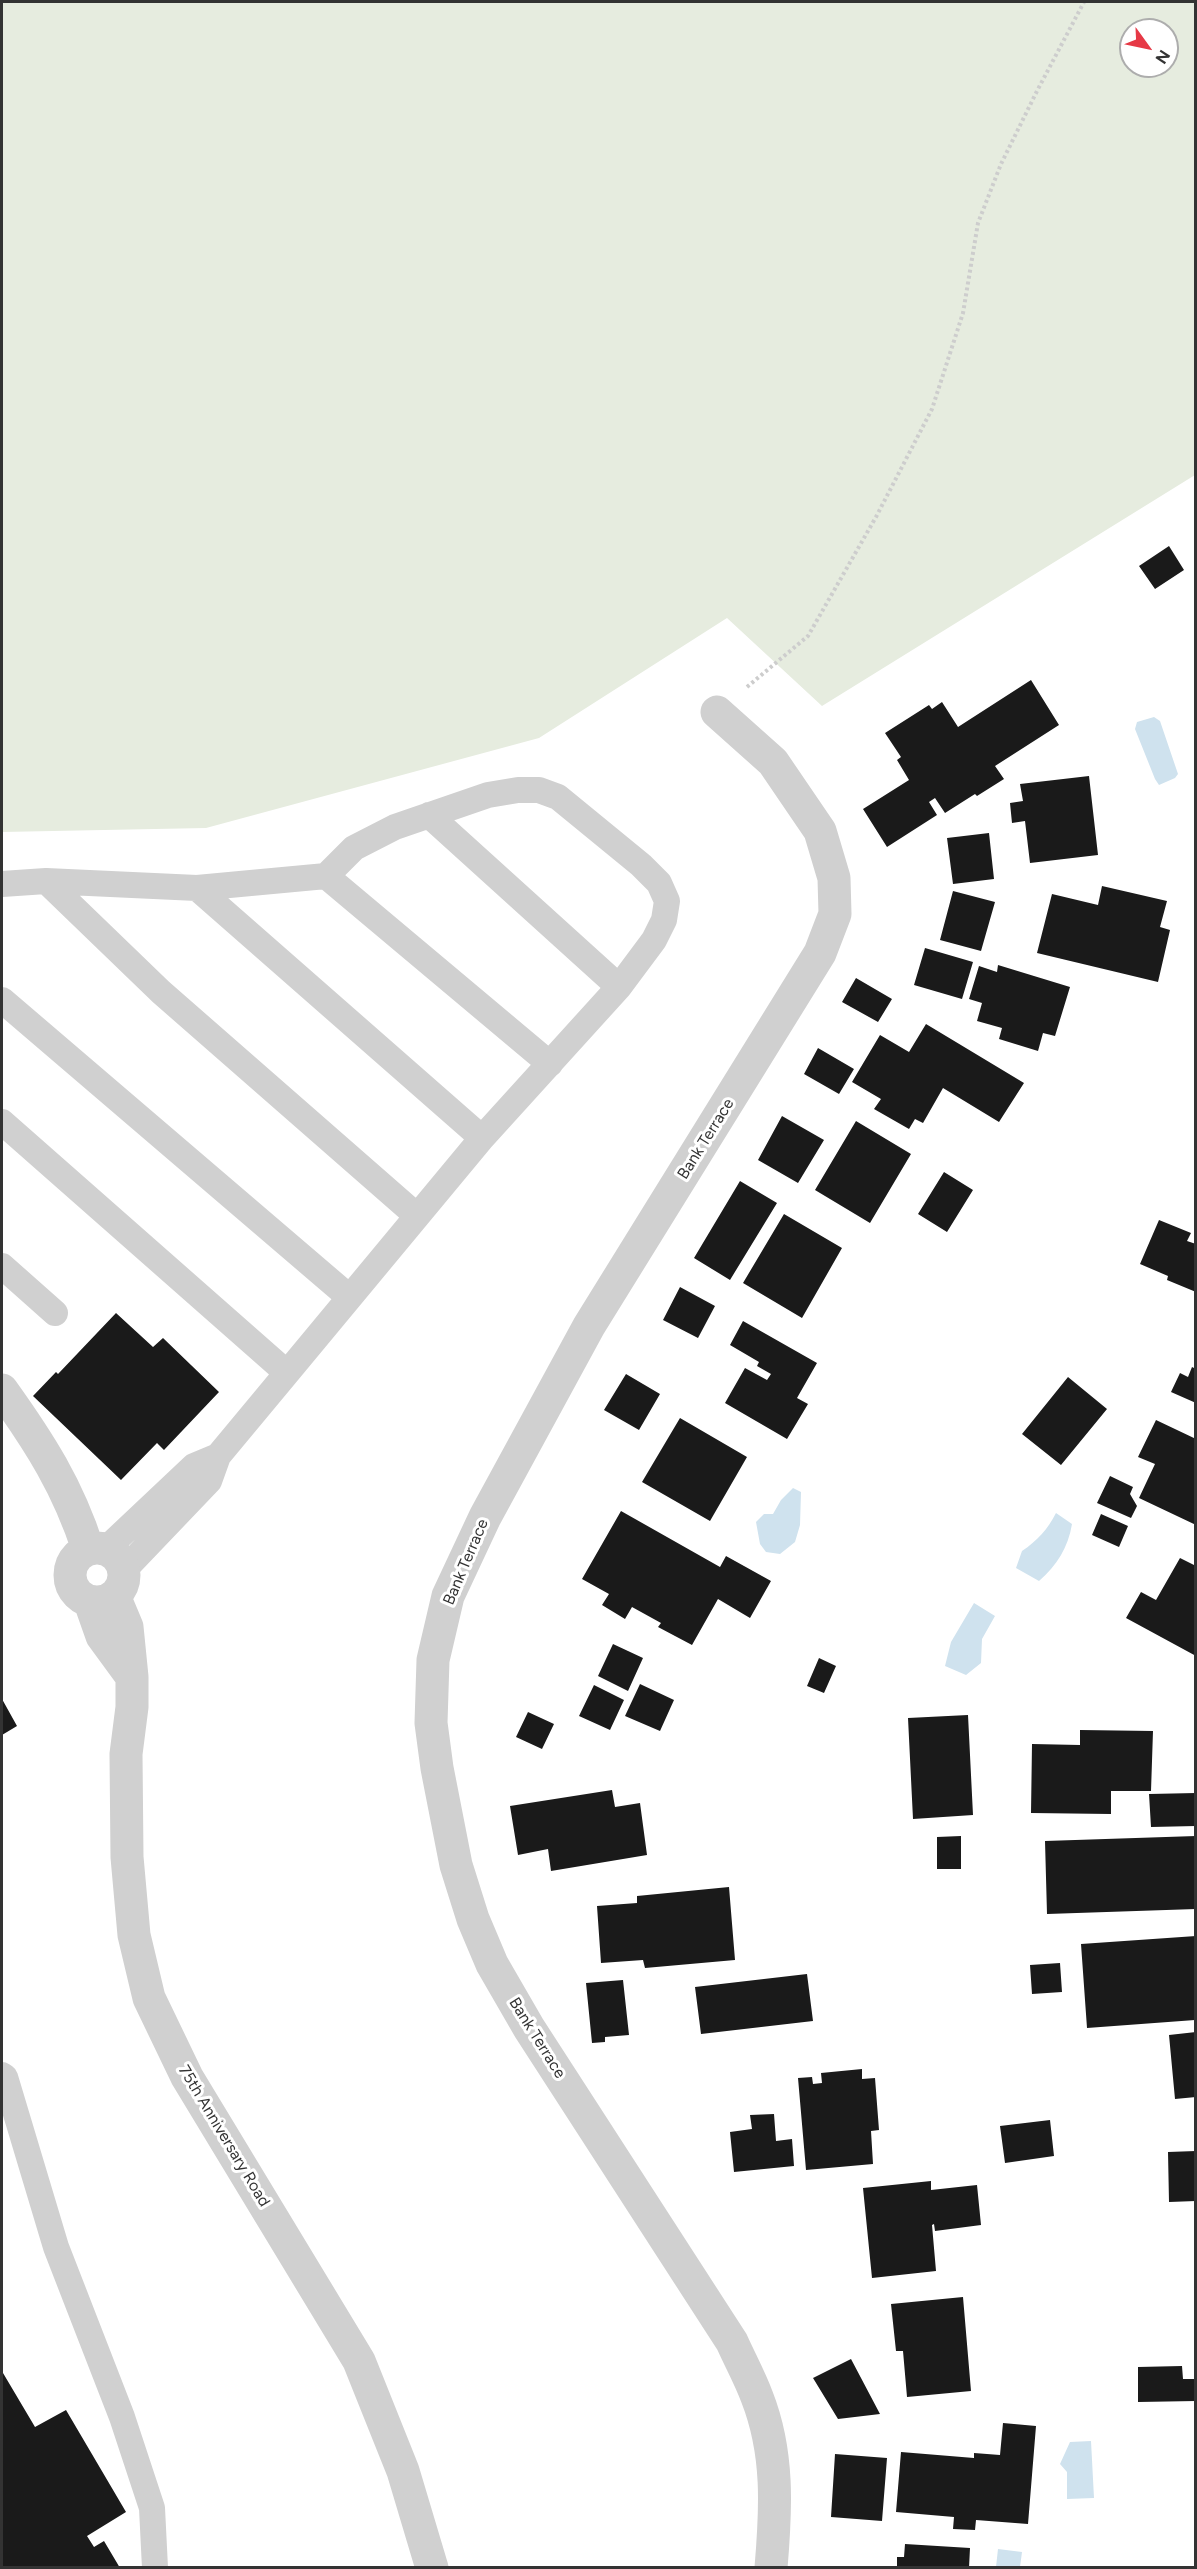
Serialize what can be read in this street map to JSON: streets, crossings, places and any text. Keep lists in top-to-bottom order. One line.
{"streets":{"street":["Bank Terrace","75th Anniversary Road"]},"north":"bottom right"}
